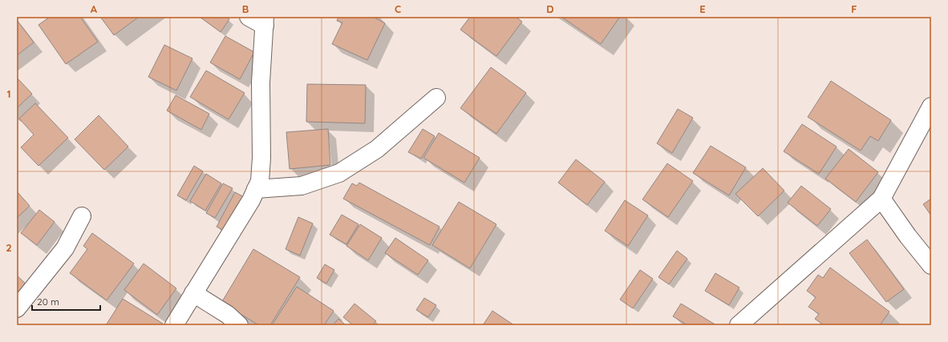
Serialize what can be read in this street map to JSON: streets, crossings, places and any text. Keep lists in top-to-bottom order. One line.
{"scale_bar":"20 m","grid":{"columns":["A","B","C","D","E","F"],"rows":["1","2"]}}
